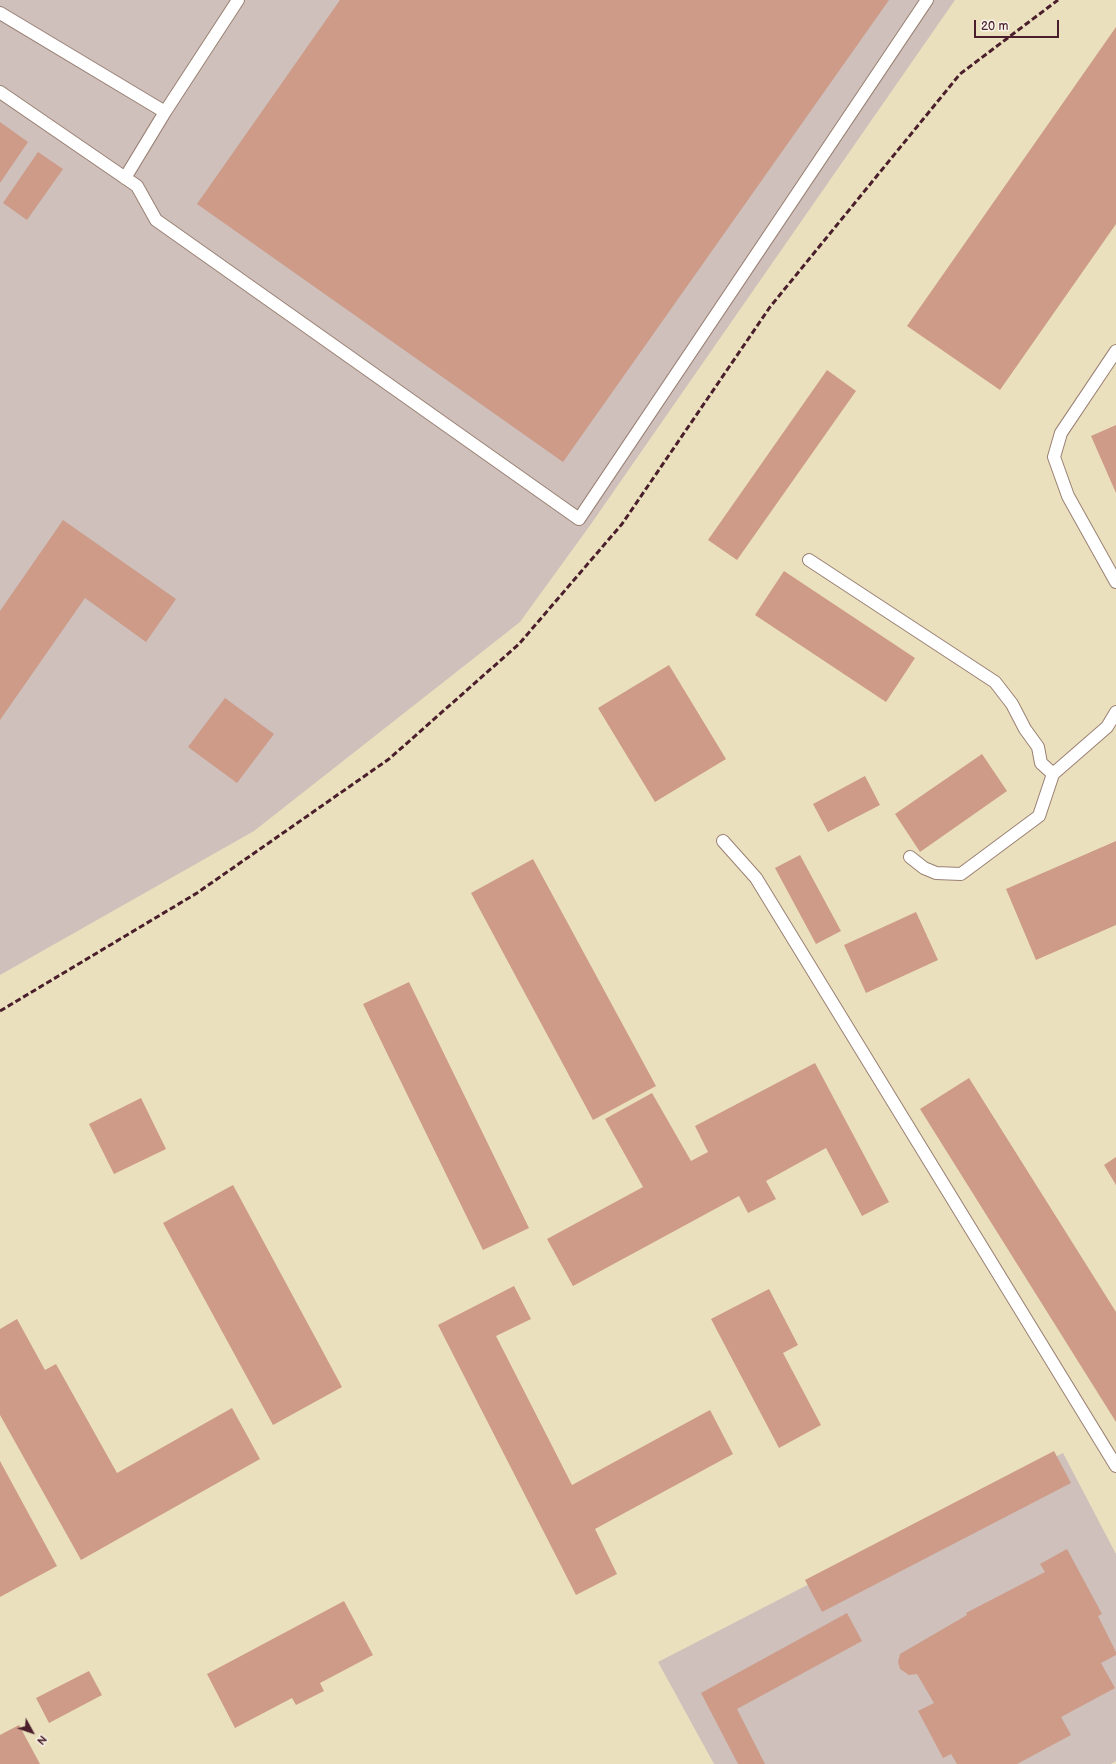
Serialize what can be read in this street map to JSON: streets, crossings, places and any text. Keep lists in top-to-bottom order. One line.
{"scale_bar":"20 m","north":"bottom right"}
